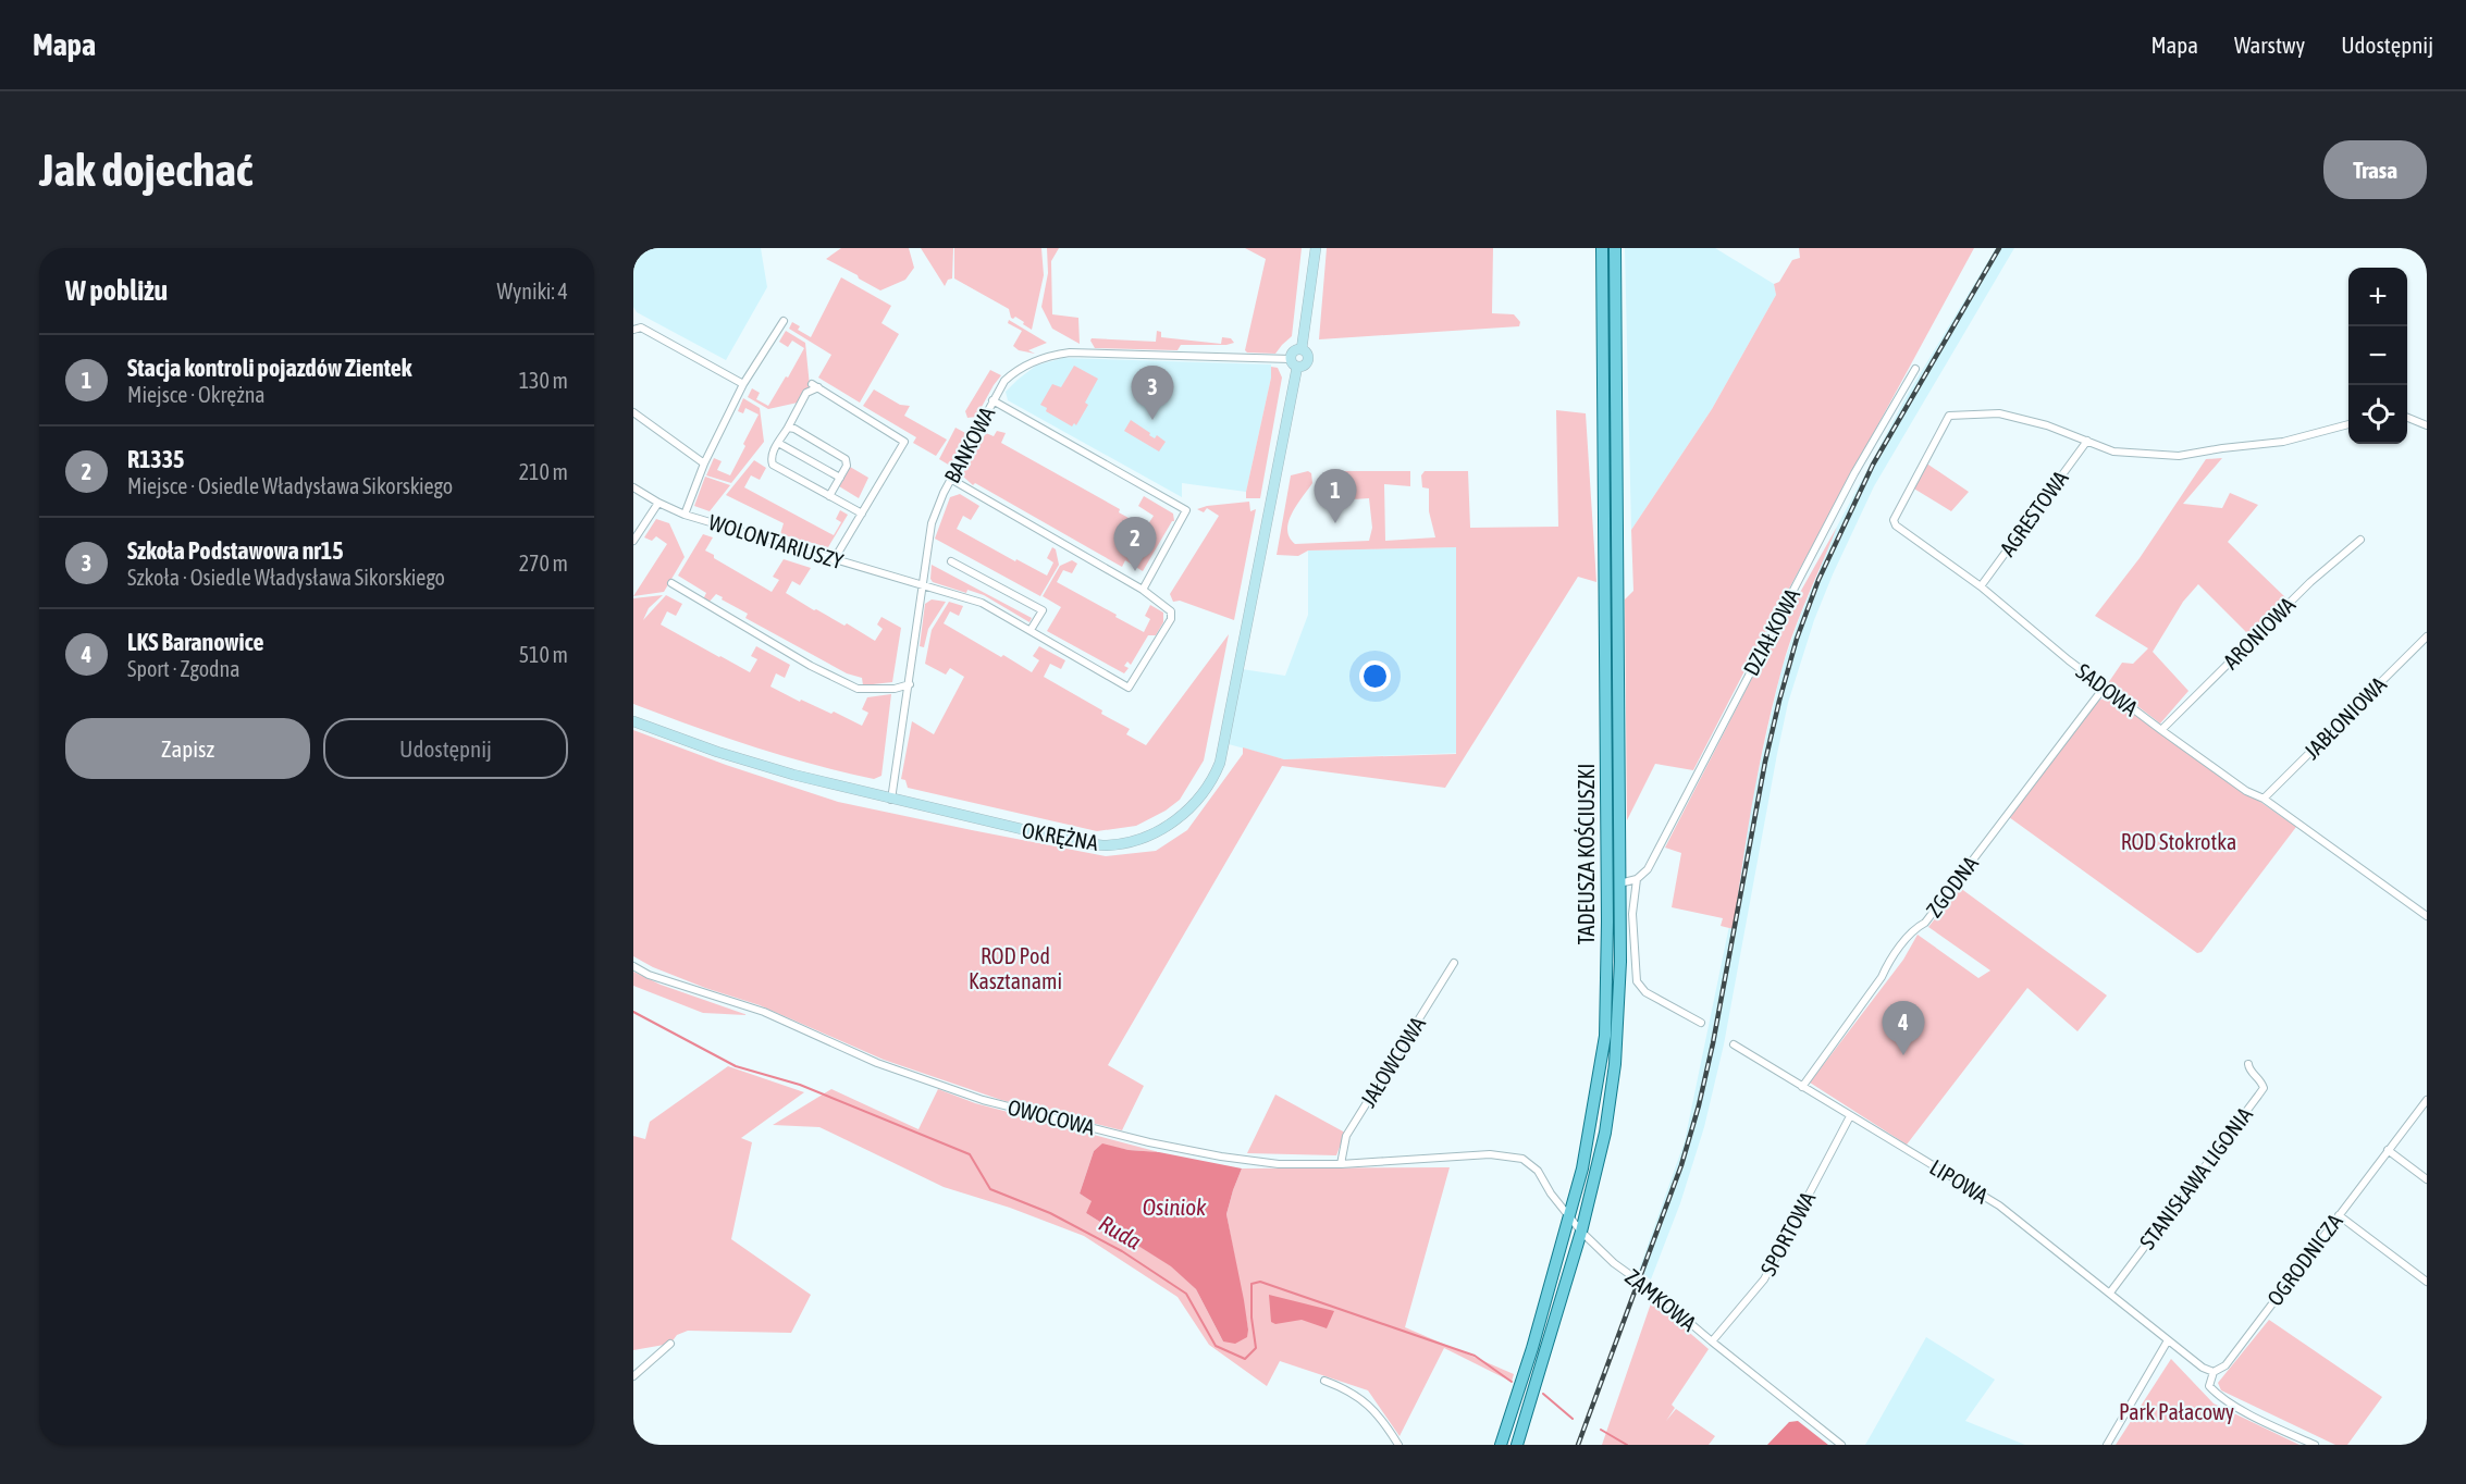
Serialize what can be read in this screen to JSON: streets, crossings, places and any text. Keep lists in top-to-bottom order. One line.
{"streets":{"main road":["TADEUSZA KOŚCIUSZKI"],"street":["BANKOWA","AGRESTOWA","WOLONTARIUSZY","DZIAŁKOWA","ARONIOWA","SADOWA","JABŁONIOWA","OKRĘŻNA","ZGODNA","JAŁOWCOWA","OWOCOWA","STANISŁAWA LIGONIA","LIPOWA","SPORTOWA","OGRODNICZA","ZAMKOWA"]},"crossings":[["BANKOWA","WOLONTARIUSZY"],["BANKOWA","OKRĘŻNA"],["AGRESTOWA","SADOWA"],["ARONIOWA","SADOWA"],["SADOWA","JABŁONIOWA"],["SADOWA","ZGODNA"],["TADEUSZA KOŚCIUSZKI","ZAMKOWA"],["ZGODNA","LIPOWA"],["JAŁOWCOWA","OWOCOWA"],["OWOCOWA","ZAMKOWA"],["STANISŁAWA LIGONIA","LIPOWA"],["LIPOWA","SPORTOWA"],["SPORTOWA","ZAMKOWA"]],"water":["Osiniok","Ruda"],"parks":["ROD Stokrotka","ROD Pod Kasztanami","Park Pałacowy"],"page":{"header":"Mapa","nav":["Mapa","Warstwy","Udostępnij"],"buttons":["Trasa",["Zapisz","Udostępnij"]],"title":"Jak dojechać","heading":["W pobliżu","Wyniki: 4"],"map_buttons":["+","−"],"list":[{"mark":"1","name":"Stacja kontroli pojazdów Zientek","note":"Miejsce · Okrężna","value":"130 m"},{"mark":"2","name":"R1335","note":"Miejsce · Osiedle Władysława Sikorskiego","value":"210 m"},{"mark":"3","name":"Szkoła Podstawowa nr15","note":"Szkoła · Osiedle Władysława Sikorskiego","value":"270 m"},{"mark":"4","name":"LKS Baranowice","note":"Sport · Zgodna","value":"510 m"}],"pins":["3","1","2","4"]}}
